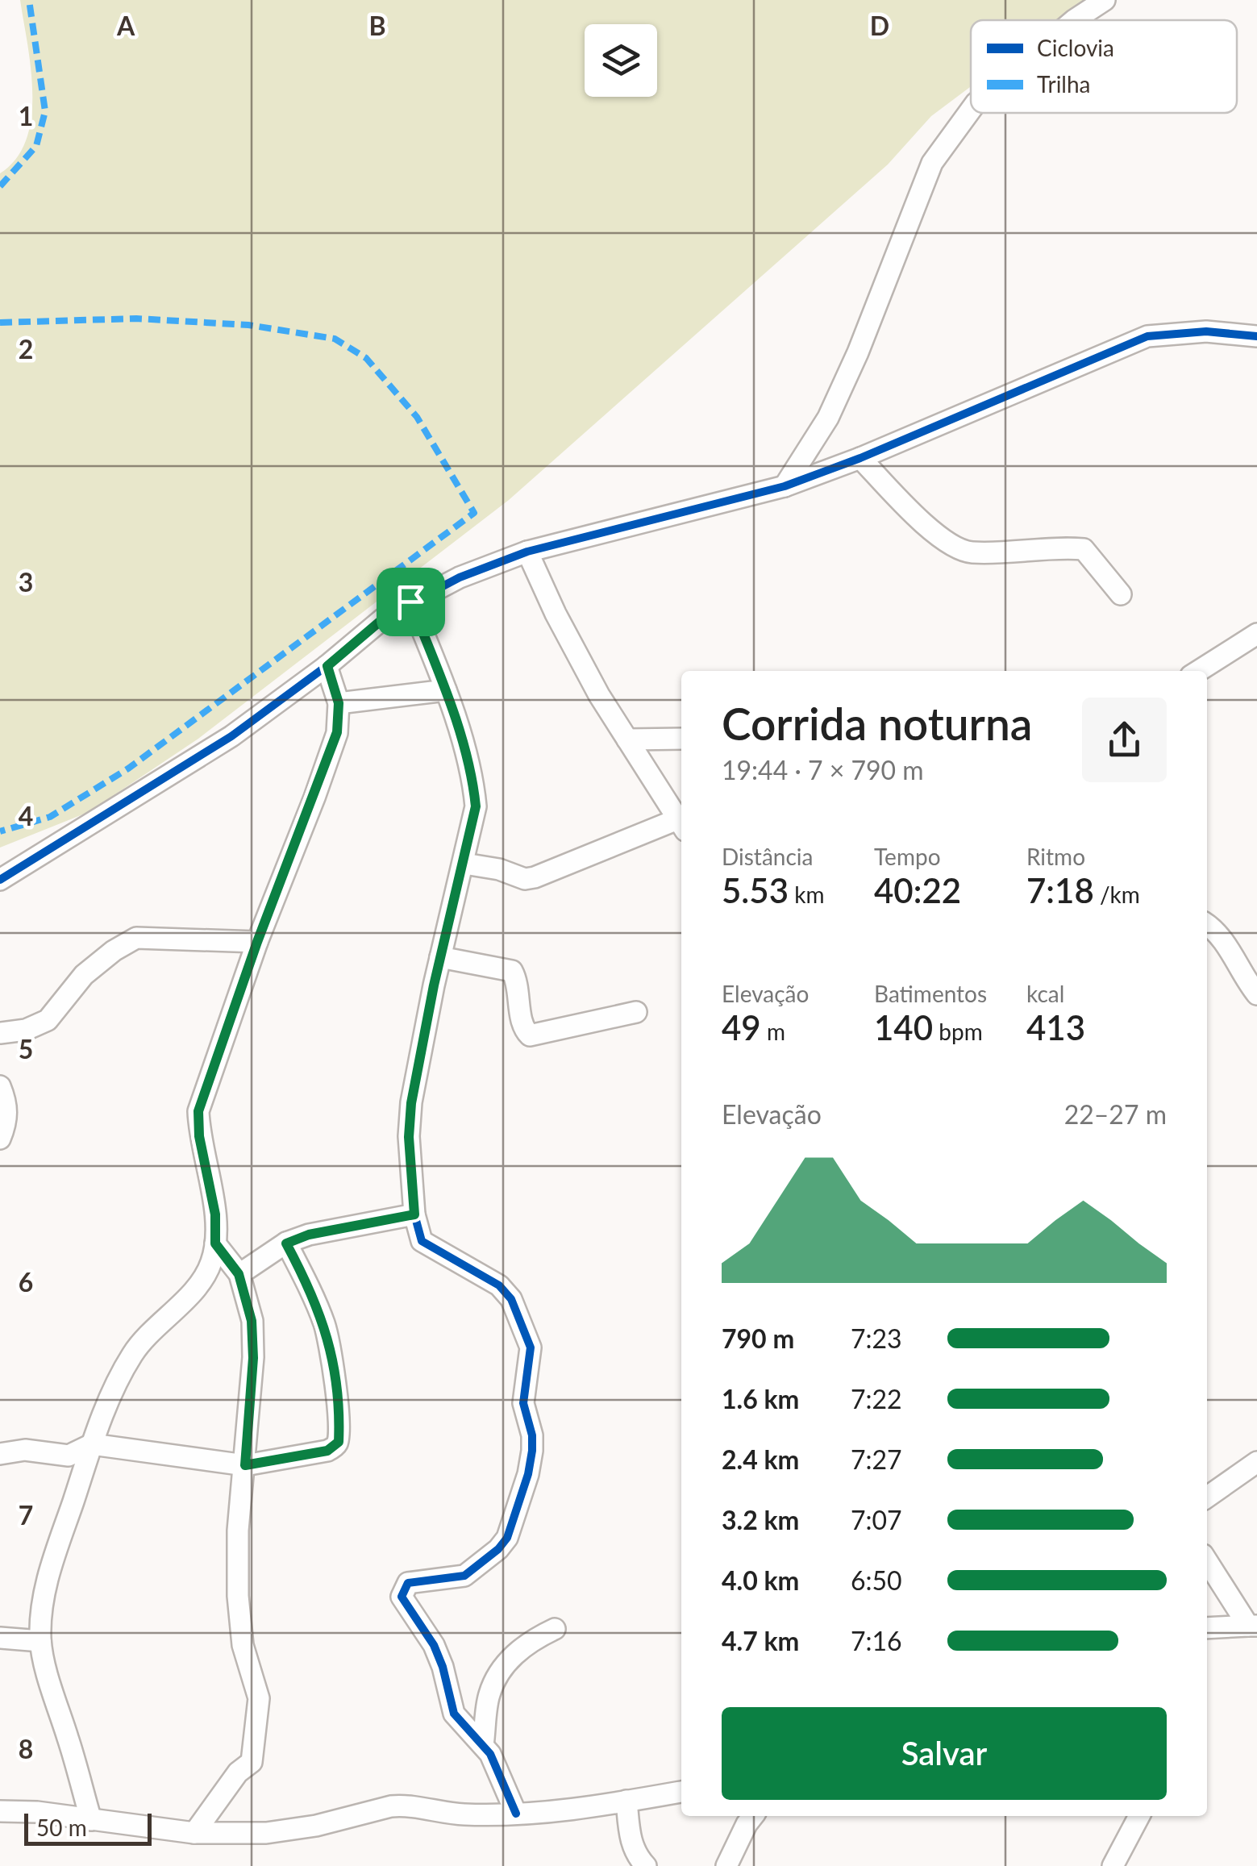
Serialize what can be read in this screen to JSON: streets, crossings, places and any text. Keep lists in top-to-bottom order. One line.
{"legend":["Ciclovia","Trilha"],"scale_bar":"50 m","page":{"heading":["Corrida noturna","19:44 · 7 × 790 m"],"stats":[["Distância","5.53 km"],["Tempo","40:22"],["Ritmo","7:18 /km"],["Elevação","49 m"],["Batimentos","140 bpm"],["kcal","413"]],"chart":["Elevação","22–27 m"],"list":[{"name":"790 m","note":"7:23"},{"name":"1.6 km","note":"7:22"},{"name":"2.4 km","note":"7:27"},{"name":"3.2 km","note":"7:07"},{"name":"4.0 km","note":"6:50"},{"name":"4.7 km","note":"7:16"}],"buttons":"Salvar","scale":"50 m"},"grid":{"columns":["A","B","D"],"rows":["1","2","3","4","5","6","7","8"]}}
